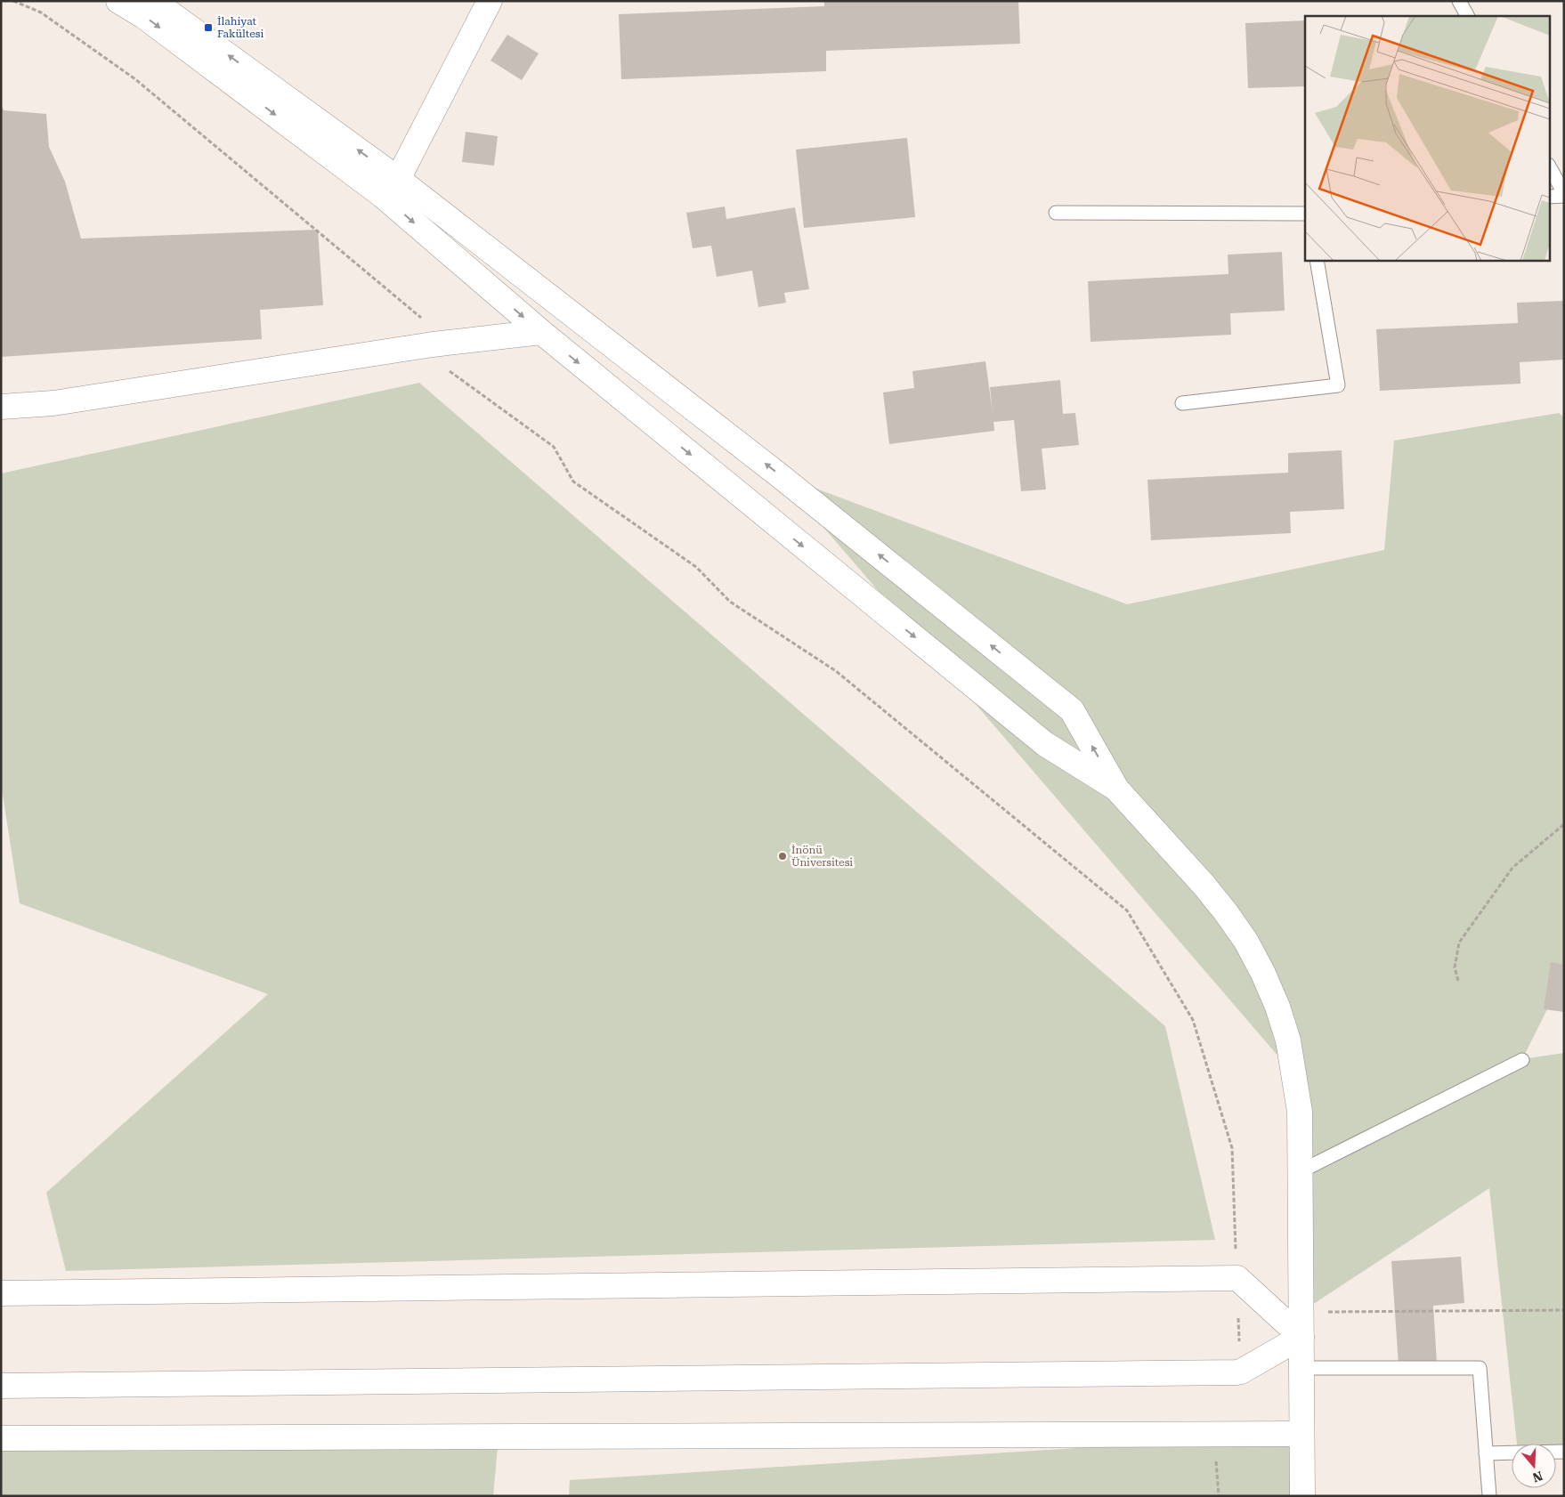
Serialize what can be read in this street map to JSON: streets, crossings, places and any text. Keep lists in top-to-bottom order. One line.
{"places":{"transit":["İlahiyat Fakültesi"],"other":["İnönü Üniversitesi"]},"north":"bottom"}
